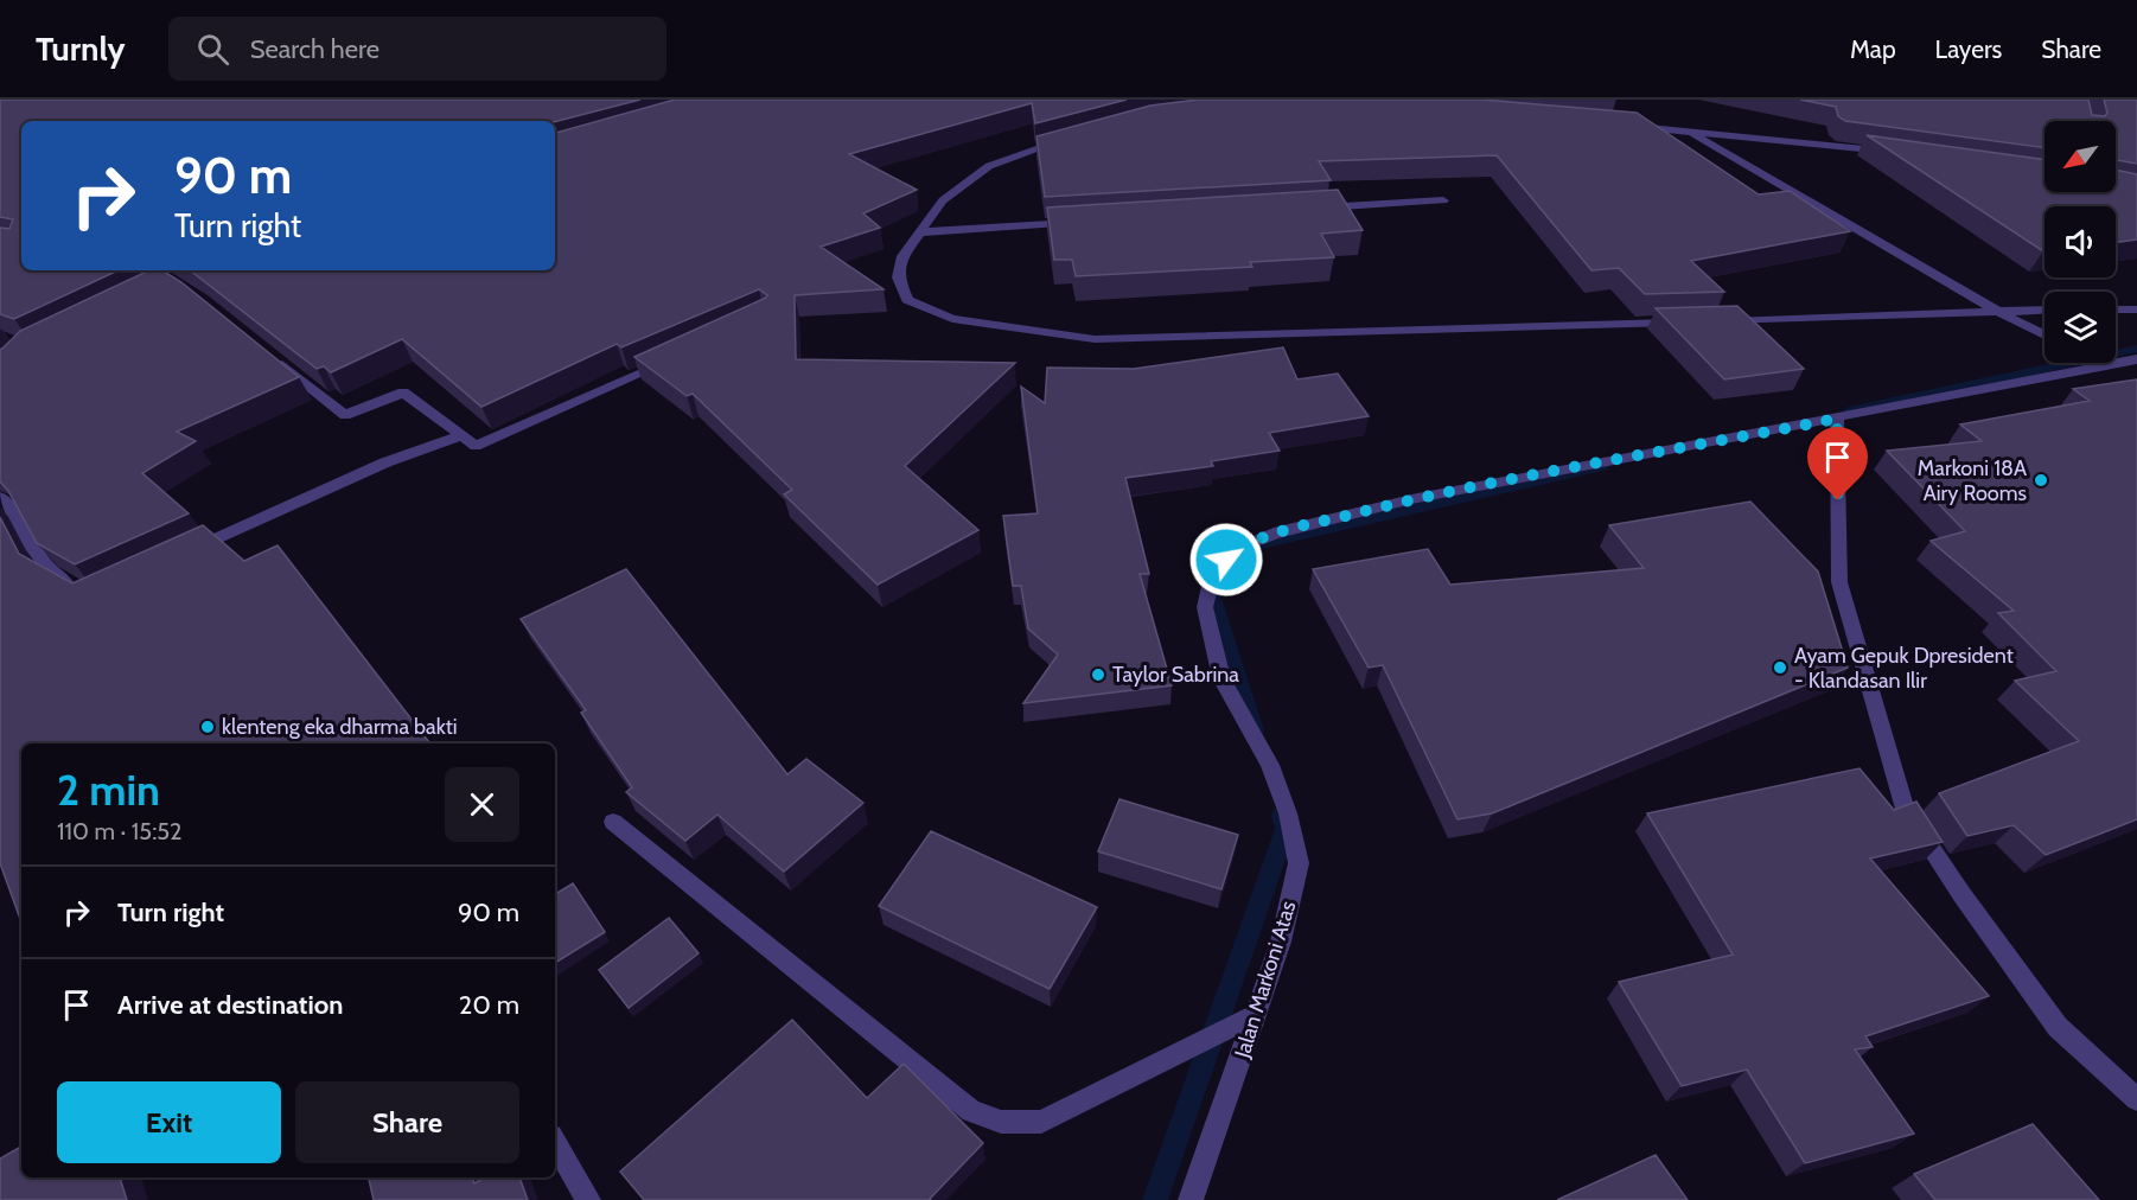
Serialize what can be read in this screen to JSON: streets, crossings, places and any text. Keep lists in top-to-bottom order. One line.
{"streets":{"street":["Jalan Markoni Atas"]},"places":["Markoni 18A Airy Rooms","Ayam Gepuk Dpresident - Klandasan Ilir","Taylor Sabrina","klenteng eka dharma bakti"],"north":"bottom left","page":{"header":"Turnly","search":"Search here","nav":["Map","Layers","Share"],"turn":["90 m","Turn right"],"heading":["2 min","110 m · 15:52"],"list":[{"name":"Turn right","value":"90 m"},{"name":"Arrive at destination","value":"20 m"}],"buttons":["Exit","Share"]}}
